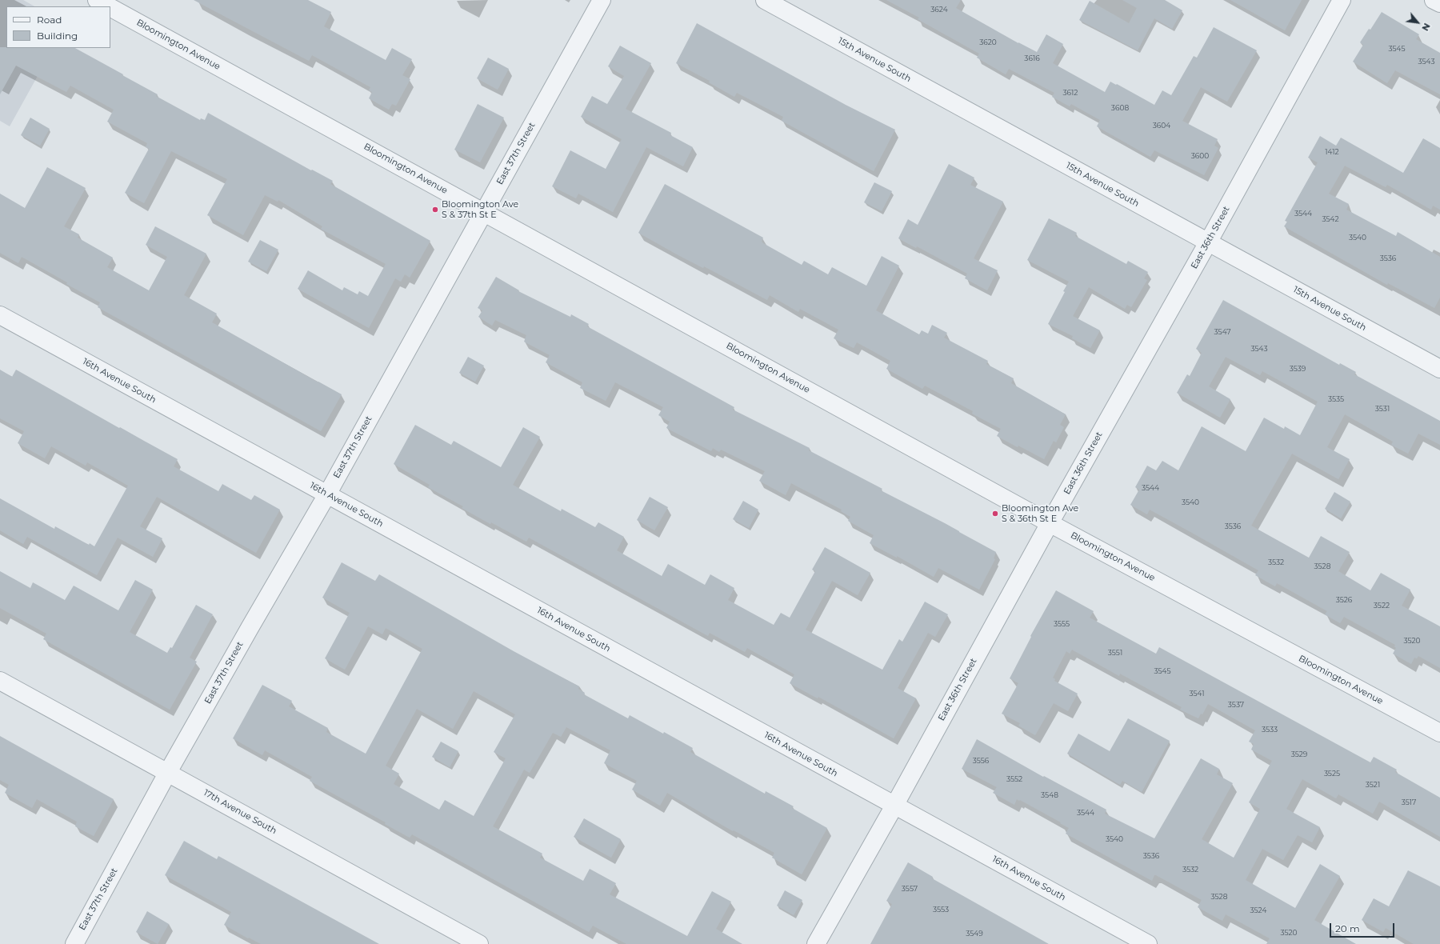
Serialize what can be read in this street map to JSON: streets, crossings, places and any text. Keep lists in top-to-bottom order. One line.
{"streets":{"street":["Bloomington Avenue","15th Avenue South","East 37th Street","East 36th Street","16th Avenue South","17th Avenue South"]},"crossings":[["Bloomington Avenue","East 37th Street"],["Bloomington Avenue","East 36th Street"],["15th Avenue South","East 36th Street"],["East 37th Street","16th Avenue South"],["East 37th Street","17th Avenue South"],["East 36th Street","16th Avenue South"]],"places":["Bloomington Ave S & 37th St E","Bloomington Ave S & 36th St E"],"house_numbers":["3624","3620","3545","3616","3543","3612","3608","3604","1412","3600","3544","3542","3540","3536","3547","3543","3539","3535","3531","3544","3540","3536","3532","3528","3526","3522","3555","3520","3551","3545","3541","3537","3533","3529","3556","3525","3552","3521","3548","3517","3544","3540","3536","3532","3557","3528","3553","3524","3520","3549"],"legend":["Road","Building"],"scale_bar":"20 m","north":"bottom right"}
